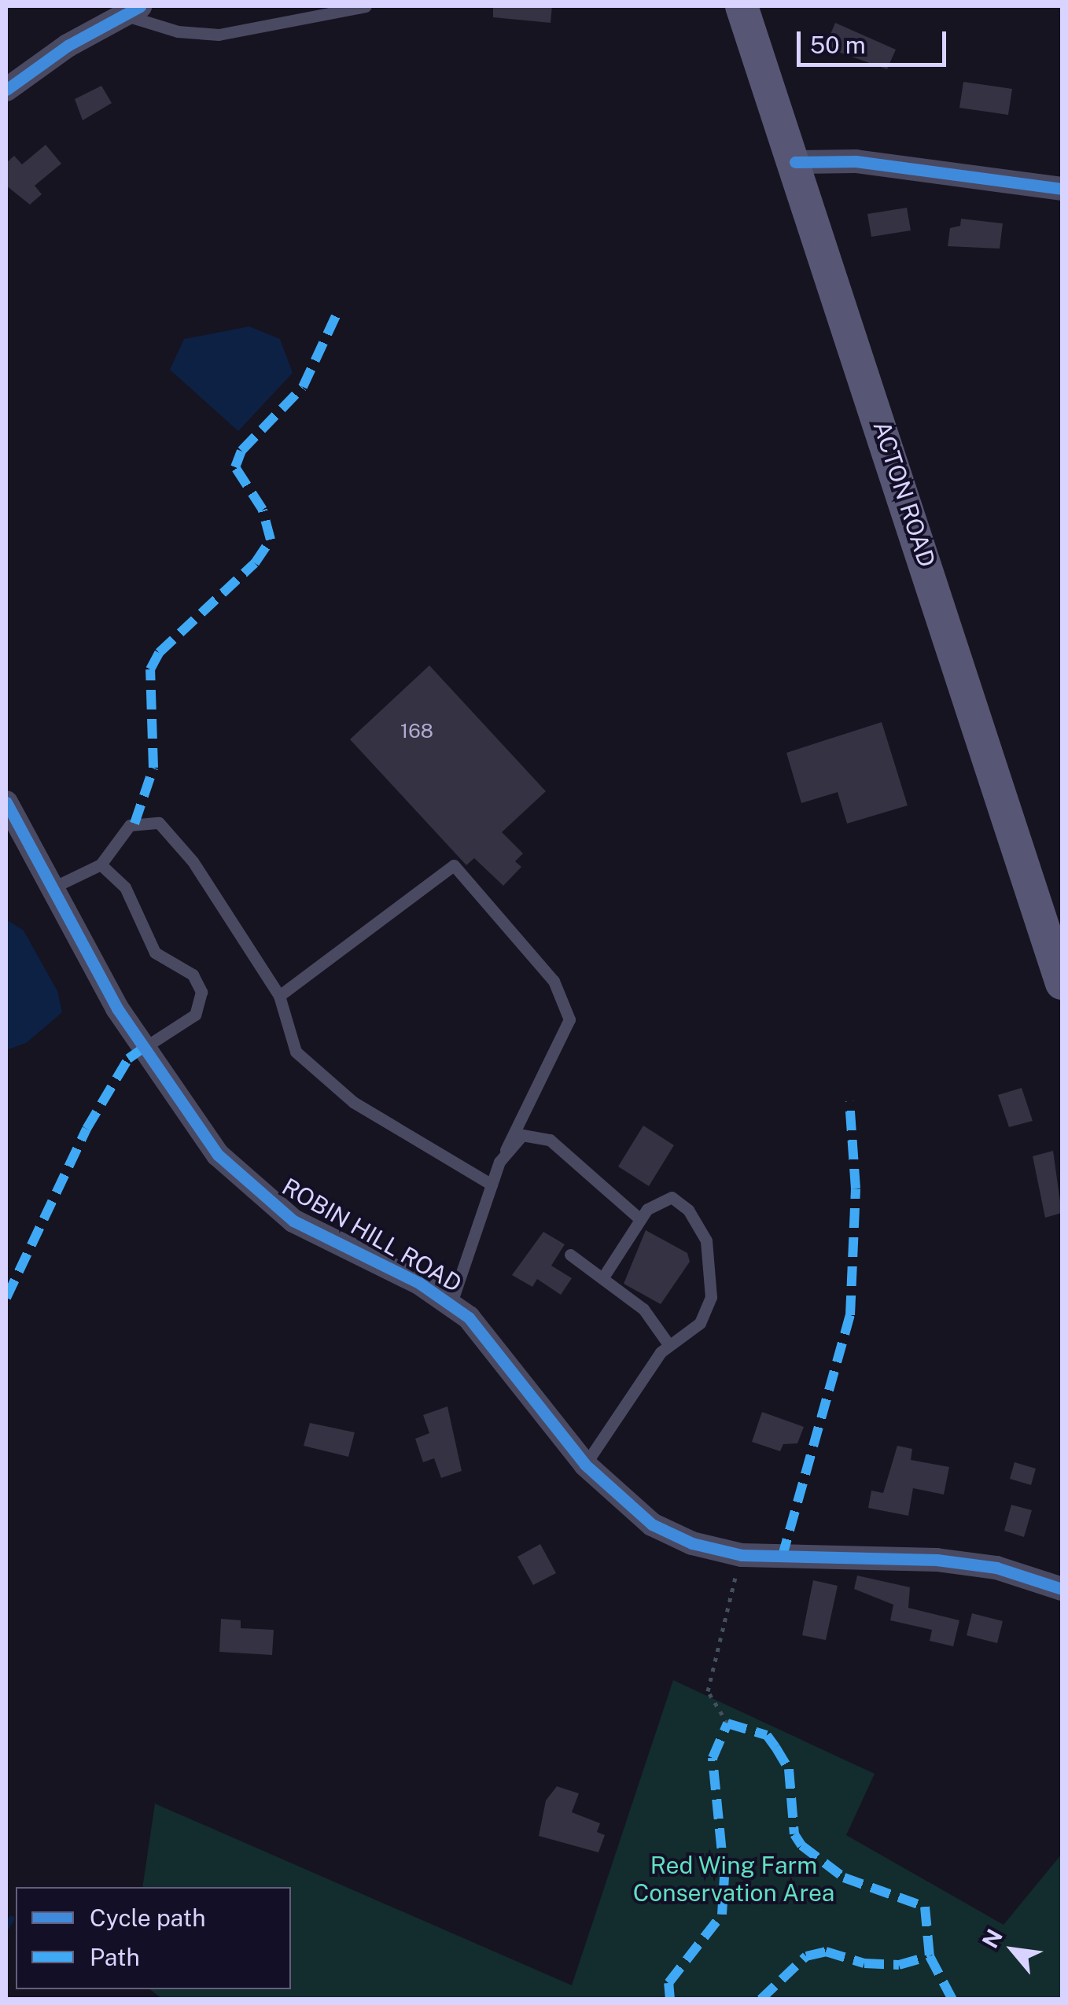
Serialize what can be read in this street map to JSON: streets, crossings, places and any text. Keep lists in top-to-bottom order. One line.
{"streets":{"main road":["ACTON ROAD"],"street":["ROBIN HILL ROAD"]},"parks":["Red Wing Farm Conservation Area"],"house_numbers":["168"],"legend":["Cycle path","Path"],"scale_bar":"50 m","north":"top left"}
